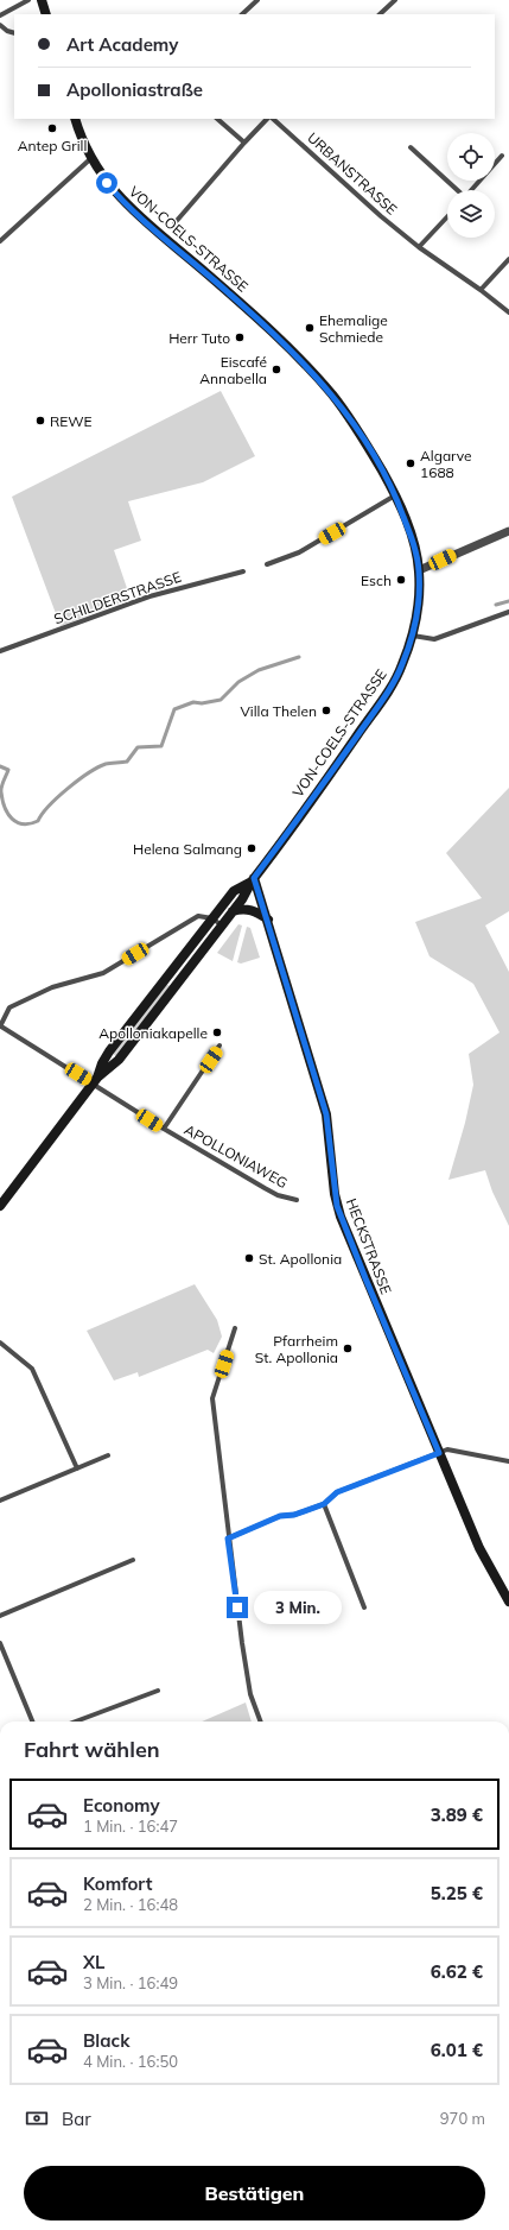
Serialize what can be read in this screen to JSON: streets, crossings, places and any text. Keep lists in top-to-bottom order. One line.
{"streets":{"main road":["VON-COELS-STRASSE","HECKSTRASSE"],"street":["URBANSTRASSE","SCHILDERSTRASSE","APOLLONIAWEG"]},"crossings":[["VON-COELS-STRASSE","APOLLONIAWEG"],["VON-COELS-STRASSE","HECKSTRASSE"]],"places":["Antep Grill","Ehemalige Schmiede","Herr Tuto","Eiscafé Annabella","REWE","Algarve 1688","Esch","Villa Thelen","Helena Salmang","Apolloniakapelle","St. Apollonia","Pfarrheim St. Apollonia"],"page":{"banner":["Art Academy","Apolloniastraße"],"bubble":"3 Min.","heading":"Fahrt wählen","list":[{"name":"Economy","note":"1 Min. · 16:47","value":"3.89 €"},{"name":"Komfort","note":"2 Min. · 16:48","value":"5.25 €"},{"name":"XL","note":"3 Min. · 16:49","value":"6.62 €"},{"name":"Black","note":"4 Min. · 16:50","value":"6.01 €"}],"pay":["Bar","970 m"],"buttons":"Bestätigen"}}
